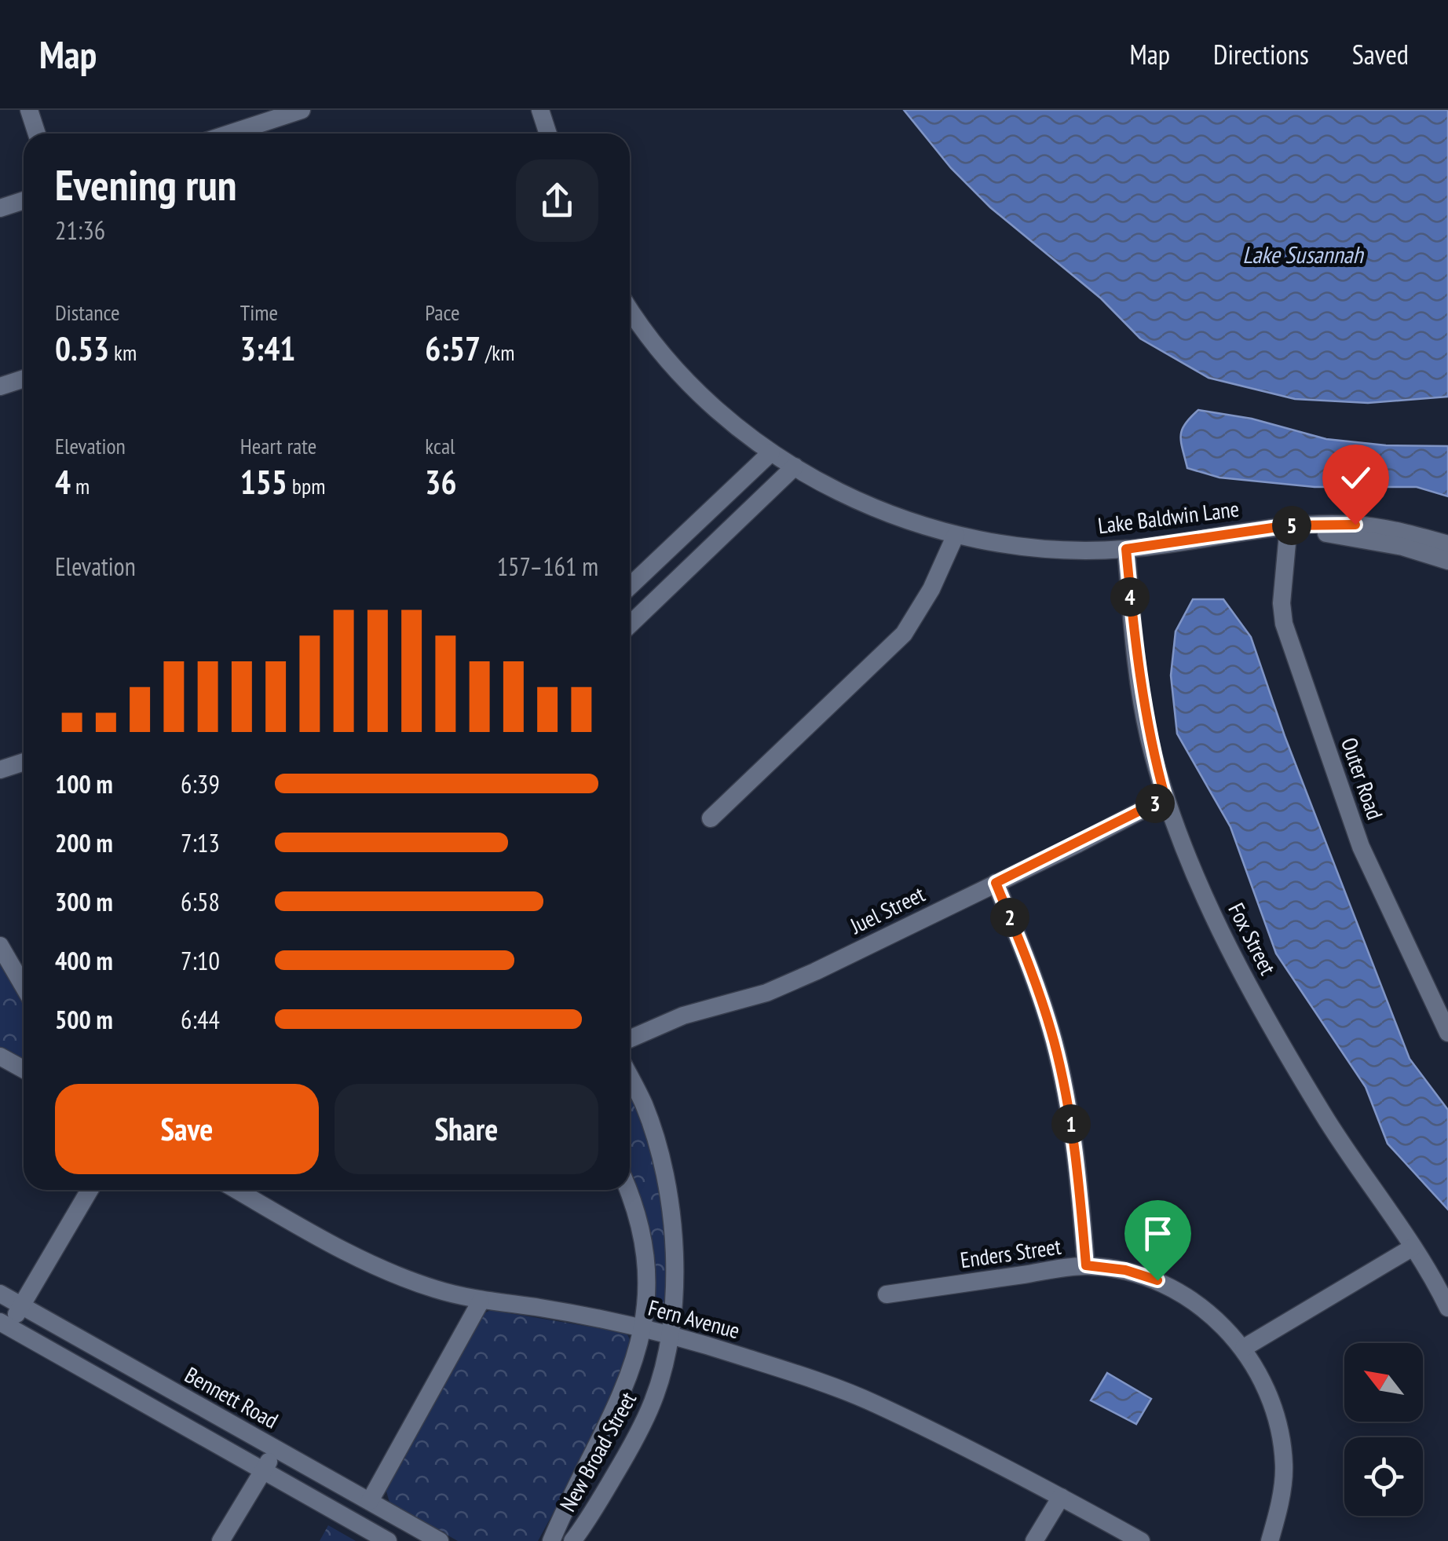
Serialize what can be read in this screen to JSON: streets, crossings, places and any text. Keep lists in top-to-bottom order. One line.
{"streets":{"street":["Lake Baldwin Lane","Outer Road","Juel Street","Fox Street","Enders Street","Fern Avenue","Bennett Road","New Broad Street"]},"crossings":[["Lake Baldwin Lane","Outer Road"],["Lake Baldwin Lane","Fox Street"],["Juel Street","Fox Street"],["Fern Avenue","New Broad Street"]],"water":["Lake Susannah"],"north":"top left","page":{"header":"Map","nav":["Map","Directions","Saved"],"heading":["Evening run","21:36"],"stats":[["Distance","0.53 km"],["Time","3:41"],["Pace","6:57 /km"],["Elevation","4 m"],["Heart rate","155 bpm"],["kcal","36"]],"pins":["5","4","3","2","1"],"chart":["Elevation","157–161 m"],"list":[{"name":"100 m","note":"6:39"},{"name":"200 m","note":"7:13"},{"name":"300 m","note":"6:58"},{"name":"400 m","note":"7:10"},{"name":"500 m","note":"6:44"}],"buttons":["Save","Share"]}}
